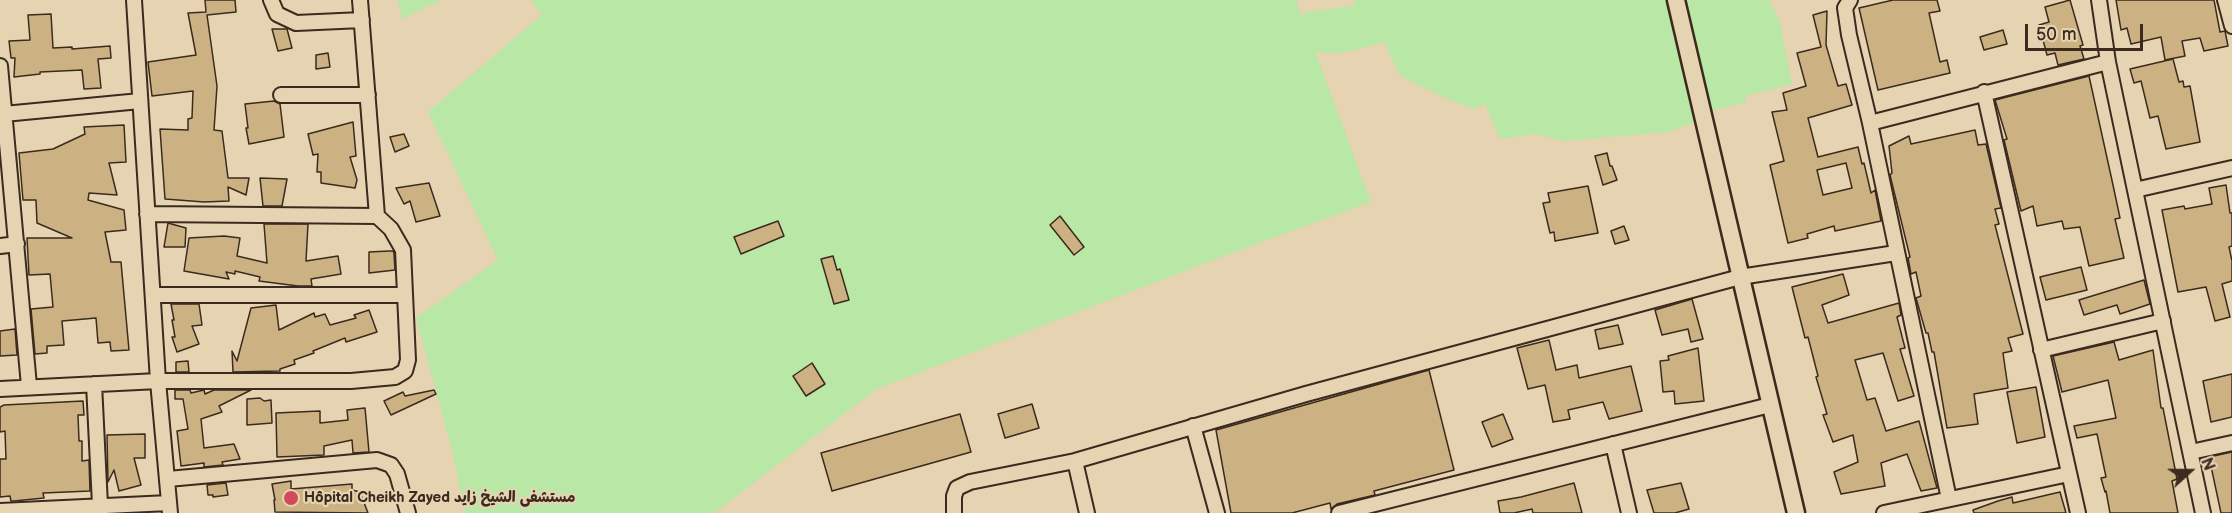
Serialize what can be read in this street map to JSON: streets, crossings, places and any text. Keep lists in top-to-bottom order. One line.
{"places":["Hôpital Cheikh Zayed مستشفى الشيخ زايد"],"scale_bar":"50 m","north":"right"}
